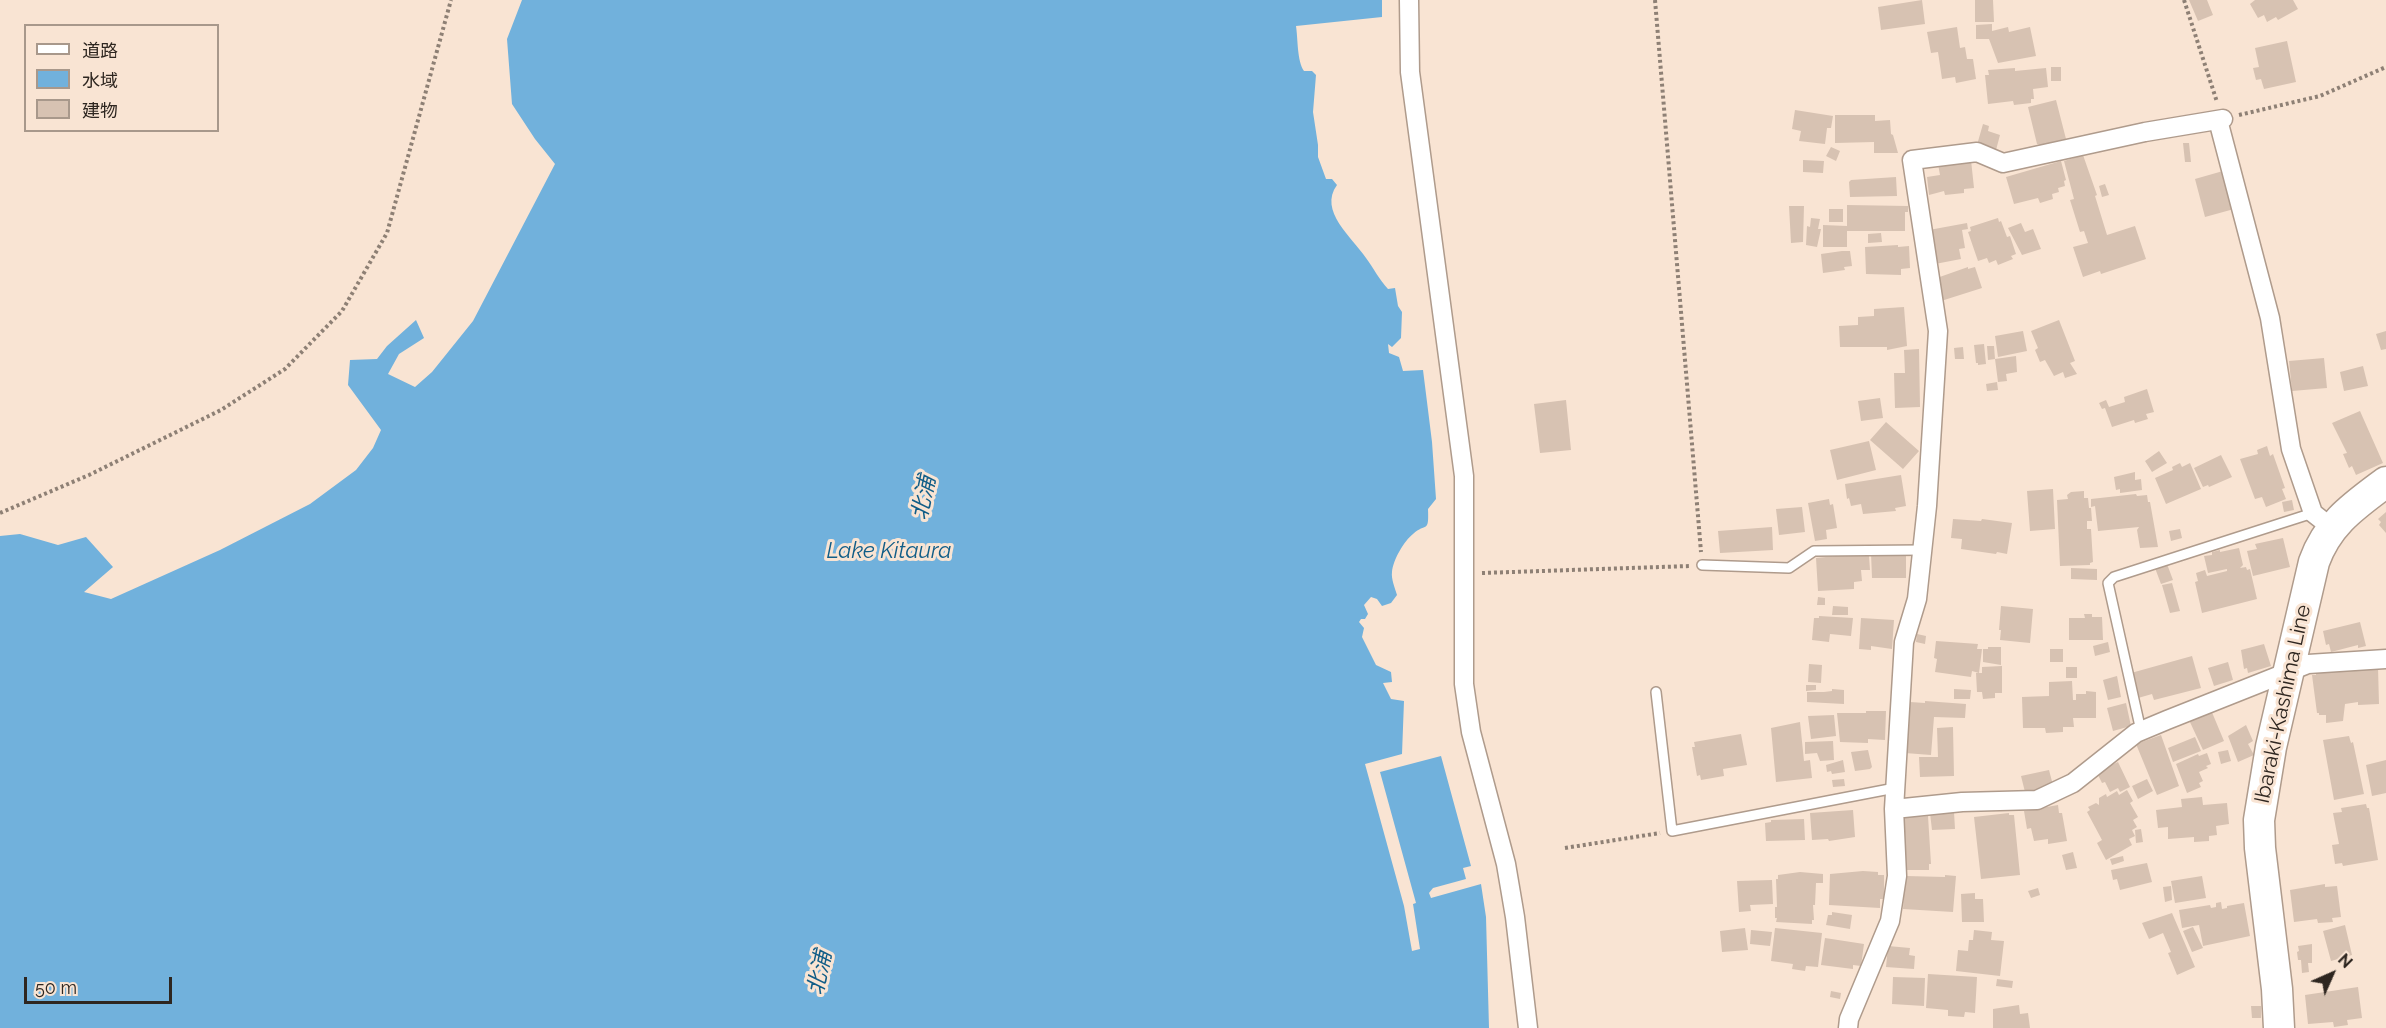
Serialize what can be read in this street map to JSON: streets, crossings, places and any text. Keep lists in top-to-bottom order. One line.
{"streets":{"main road":["Ibaraki-Kashima Line"]},"water":["北浦","Lake Kitaura"],"legend":["道路","水域","建物"],"scale_bar":"50 m","north":"top right"}
